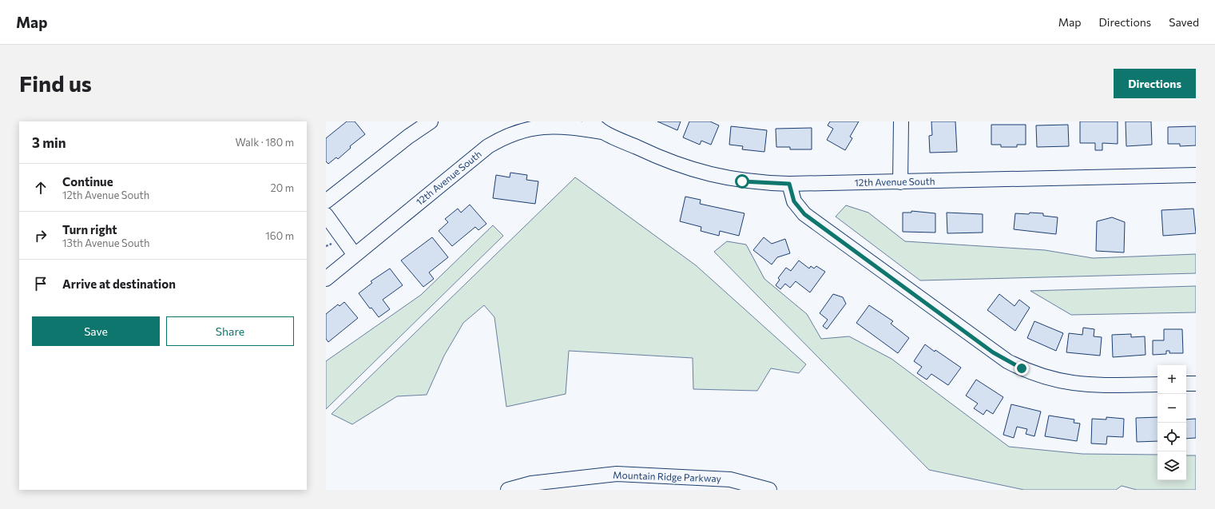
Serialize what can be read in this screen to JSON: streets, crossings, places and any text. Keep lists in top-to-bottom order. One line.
{"streets":{"street":["12th Avenue South","Mountain Ridge Parkway"]},"page":{"header":"Map","nav":["Map","Directions","Saved"],"buttons":["Directions",["Save","Share"]],"title":"Find us","heading":["3 min","Walk · 180 m"],"list":[["Continue","12th Avenue South","20 m"],["Turn right","13th Avenue South","160 m"],"Arrive at destination"],"map_buttons":["+","−"]}}
